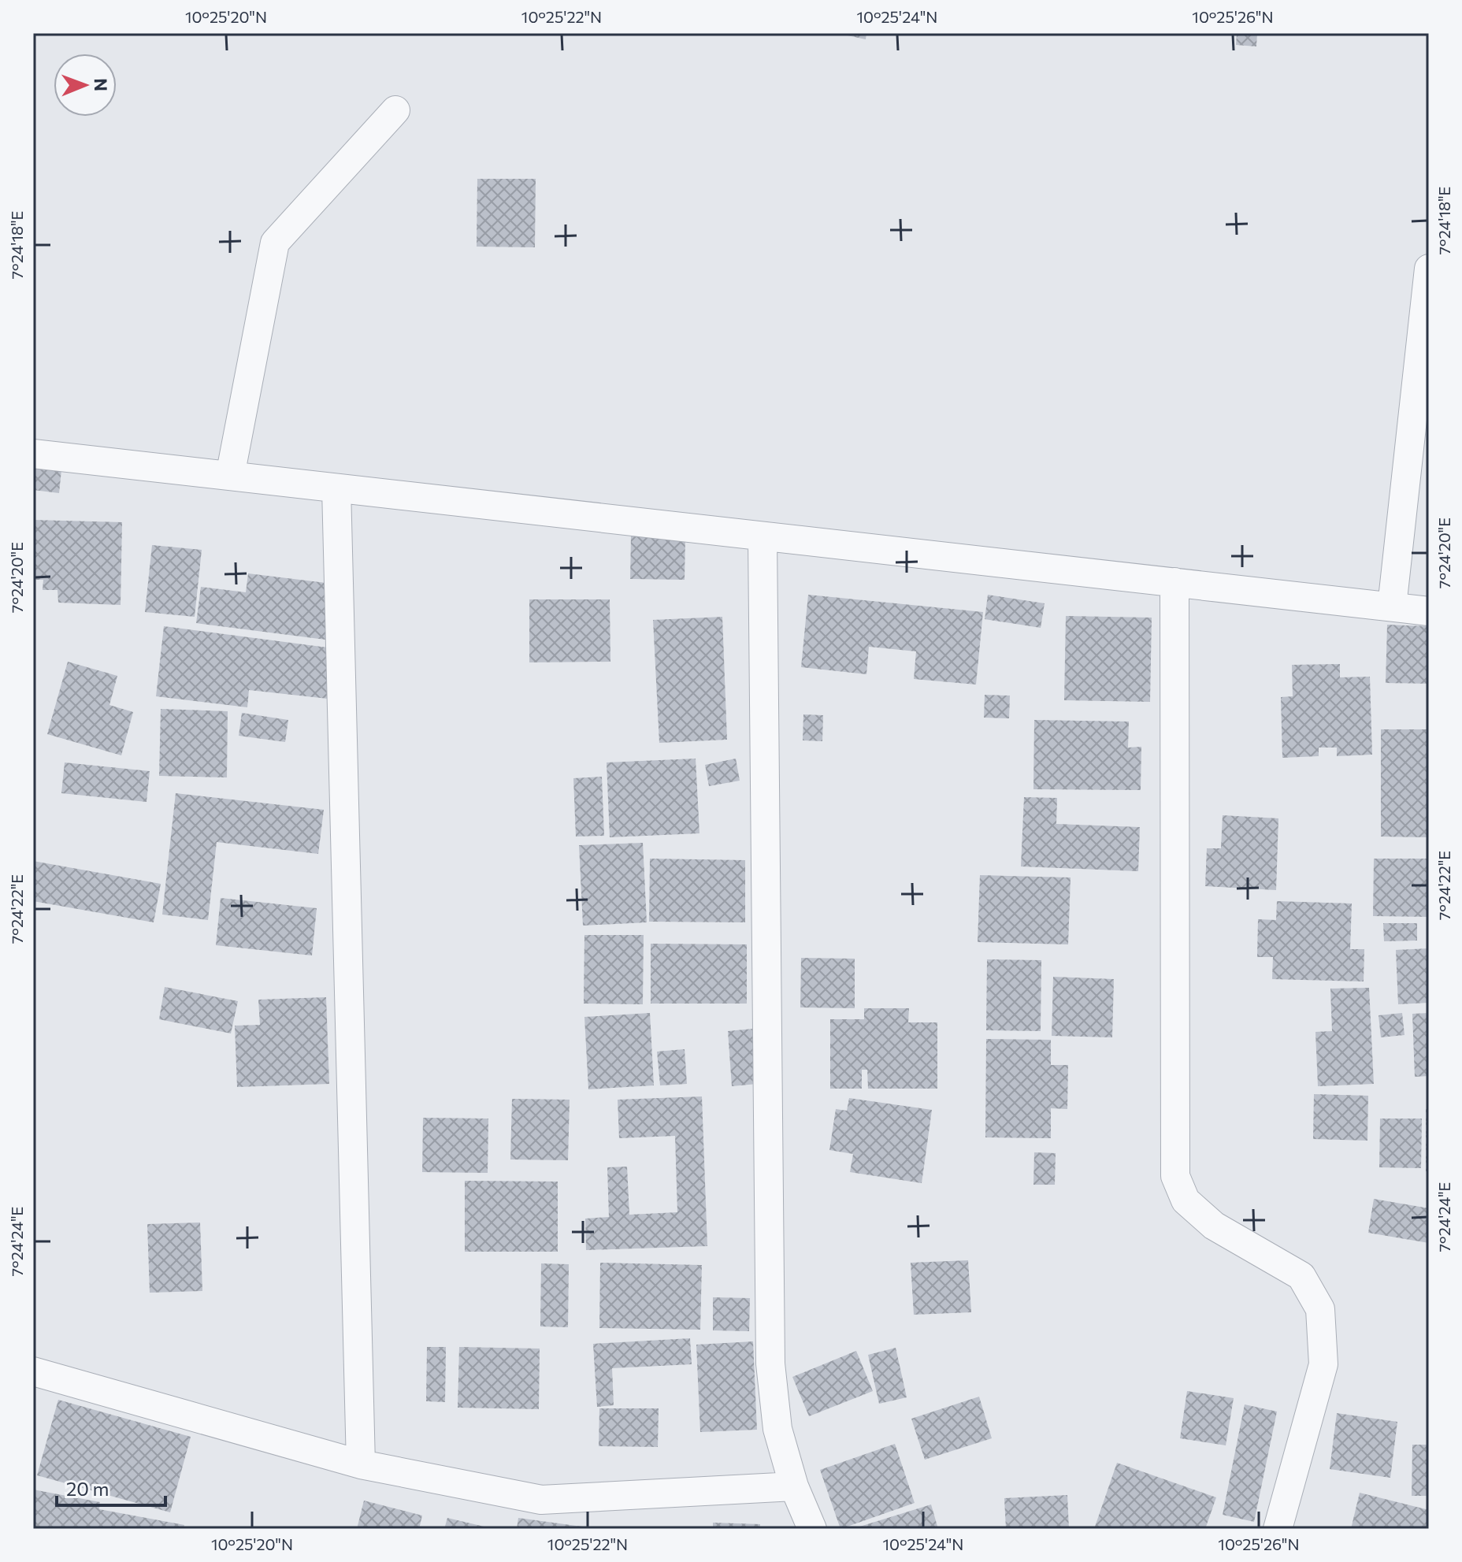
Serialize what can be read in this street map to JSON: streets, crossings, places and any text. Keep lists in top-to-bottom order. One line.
{"scale_bar":"20 m","north":"right","coordinates":["10°25'20\"N","10°25'22\"N","10°25'24\"N","10°25'26\"N","7°24'18\"E","7°24'20\"E","7°24'22\"E","7°24'24\"E"]}
